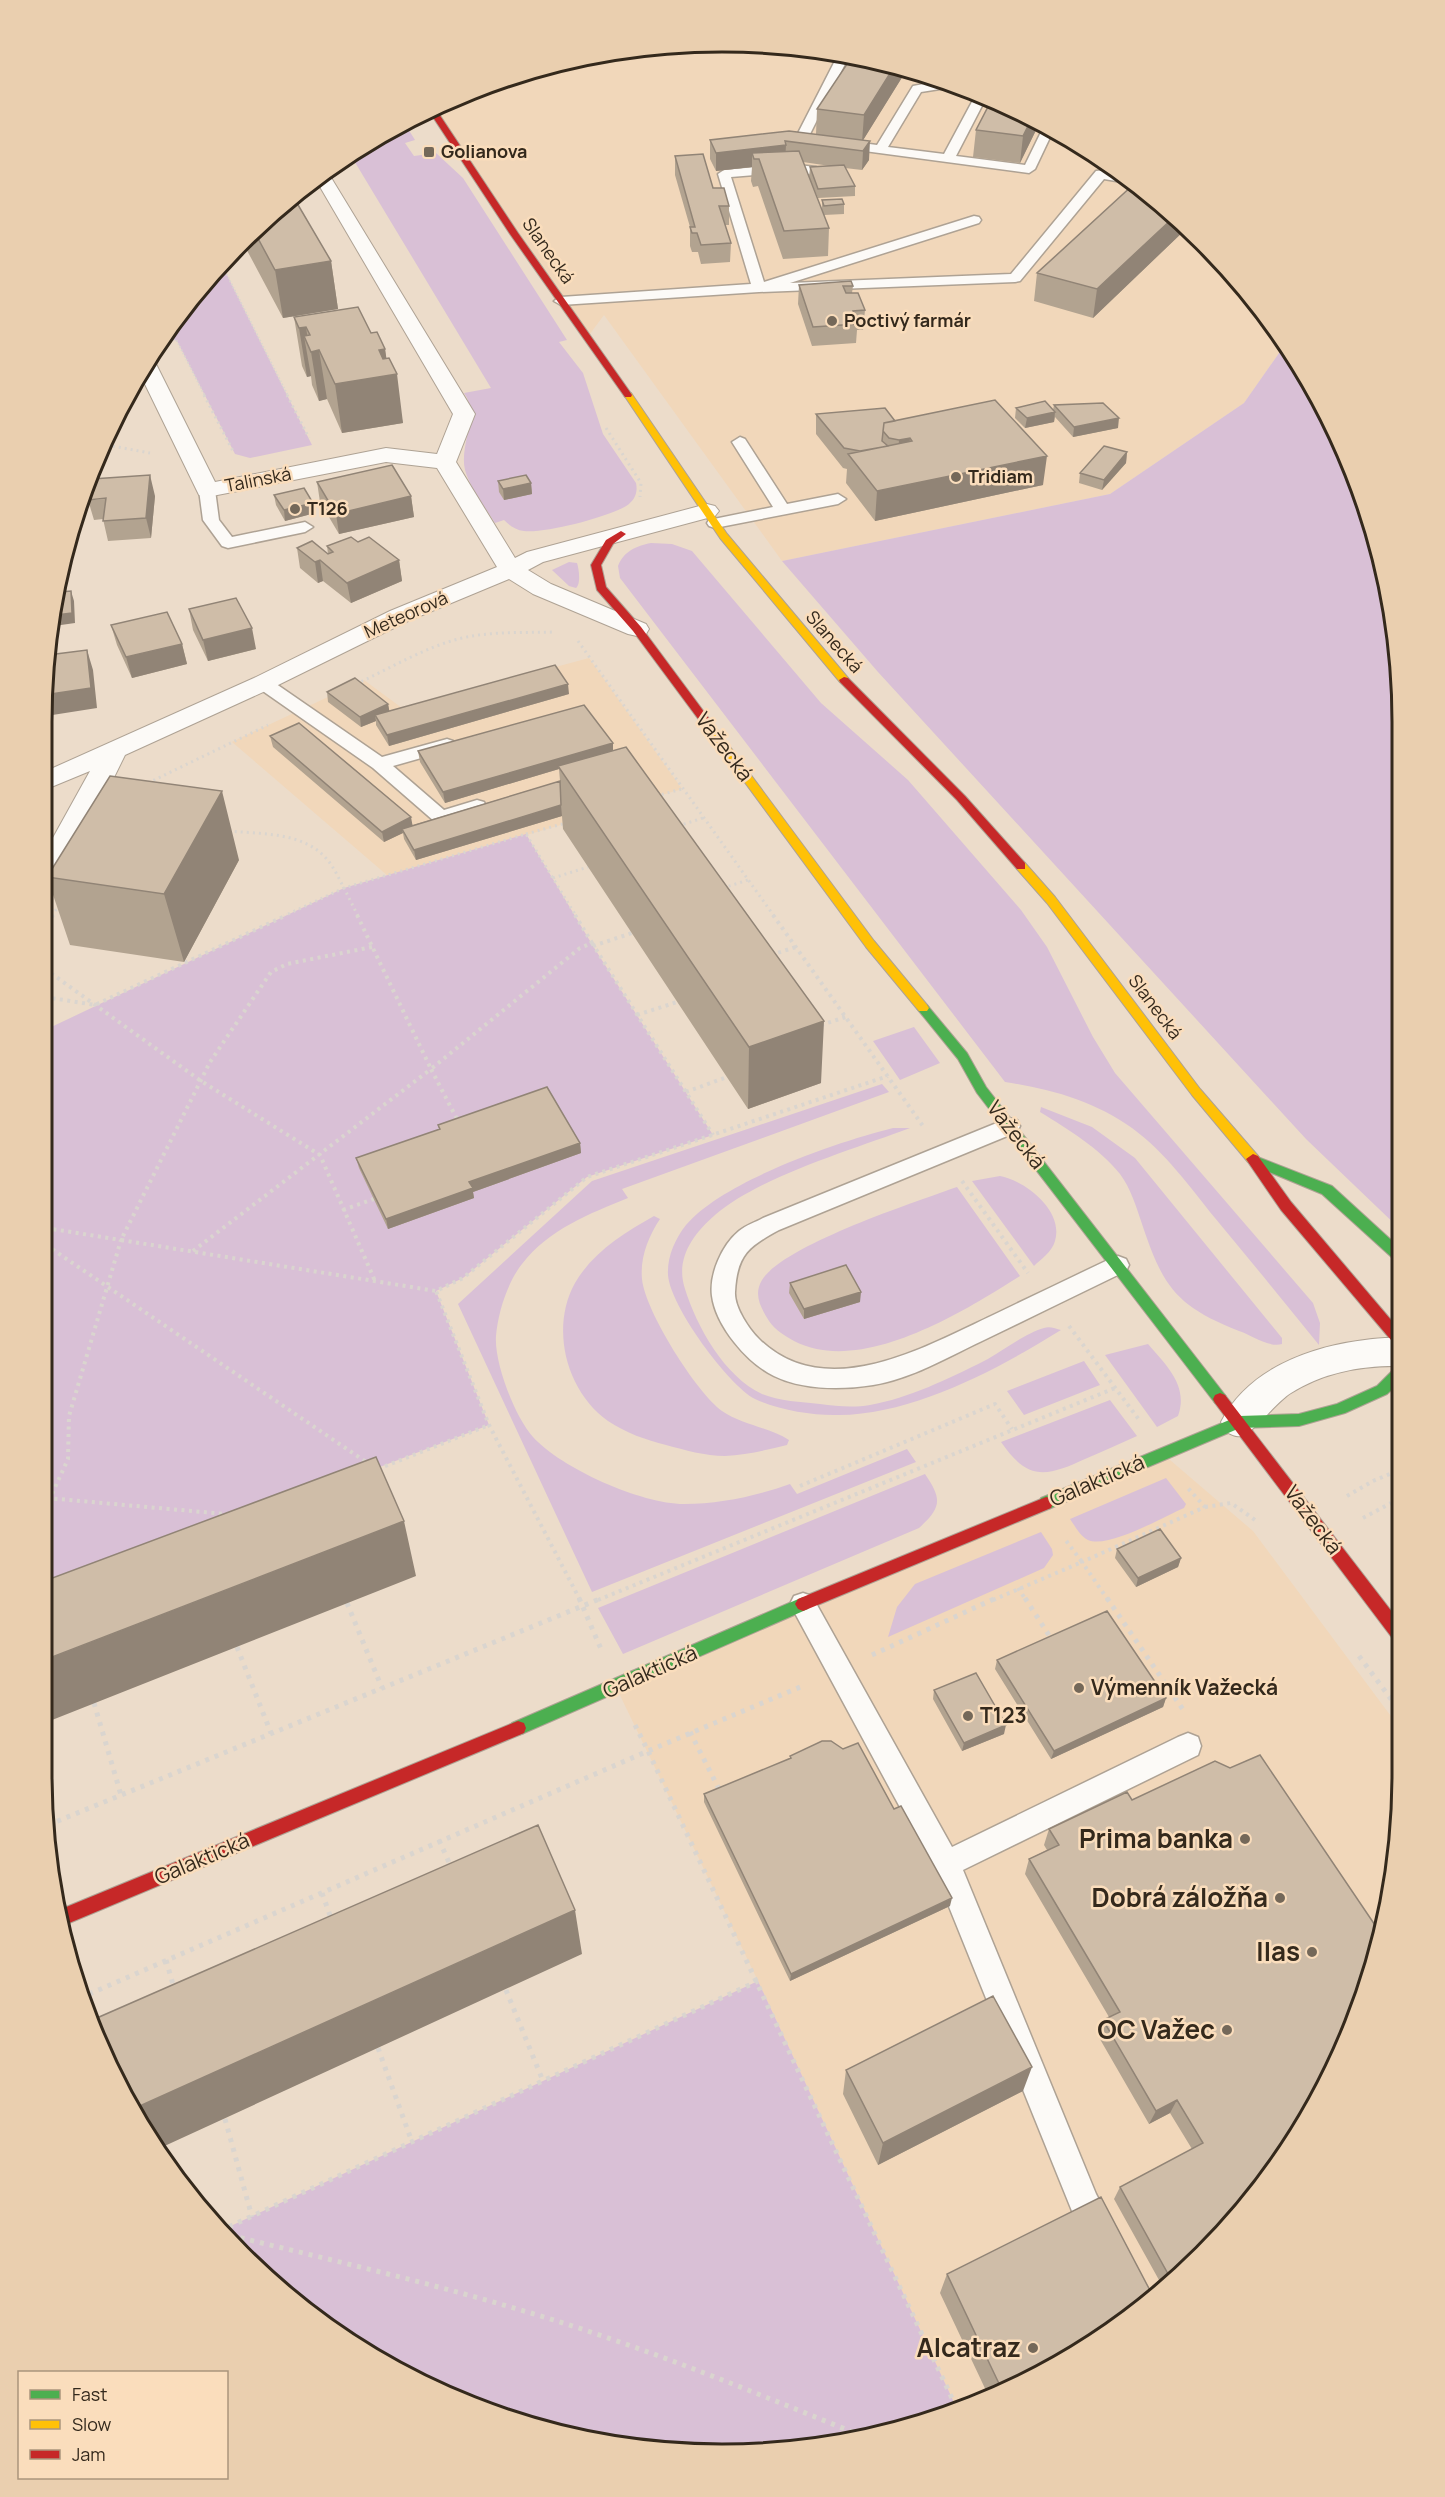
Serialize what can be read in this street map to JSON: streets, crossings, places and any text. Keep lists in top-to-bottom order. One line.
{"streets":{"street":["Slanecká","Talinská","Meteorová","Važecká","Galaktická"]},"crossings":[["Slanecká","Meteorová"],["Meteorová","Važecká"],["Važecká","Galaktická"]],"places":{"transit":["Golianova"],"other":["Poctivý farmár","Tridiam","T126","Výmenník Važecká","T123","Prima banka","Dobrá záložňa","Ilas","OC Važec","Alcatraz"]},"legend":["Fast","Slow","Jam"]}
